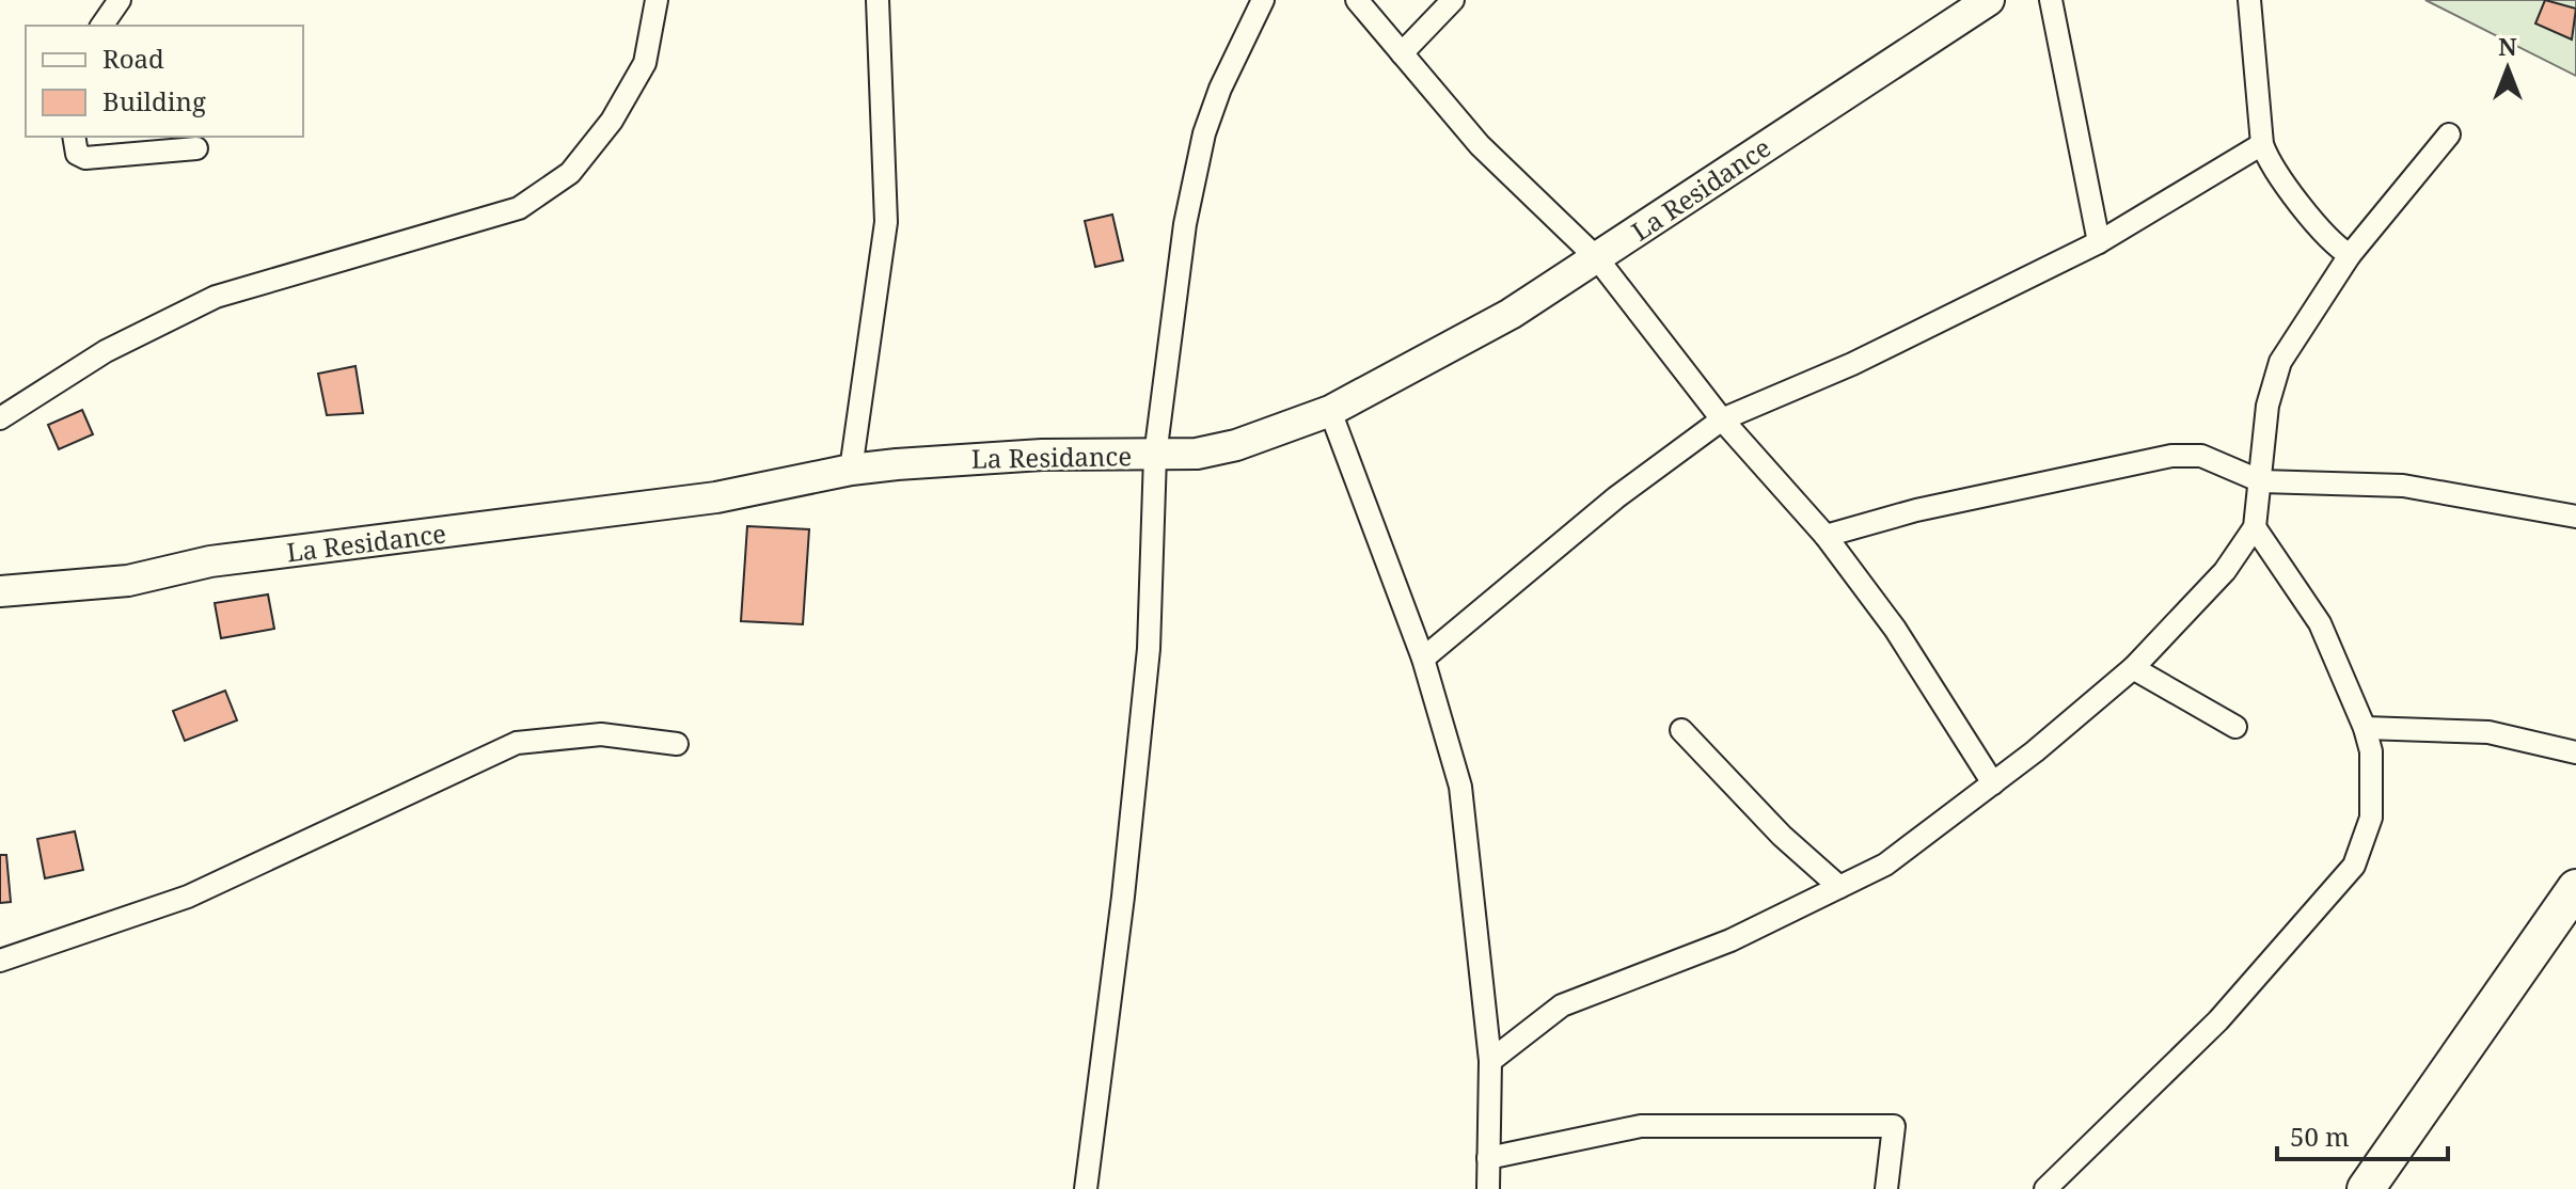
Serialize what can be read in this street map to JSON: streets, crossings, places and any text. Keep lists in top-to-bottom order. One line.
{"streets":{"street":["La Residance"]},"legend":["Road","Building"],"scale_bar":"50 m","north":"top"}
